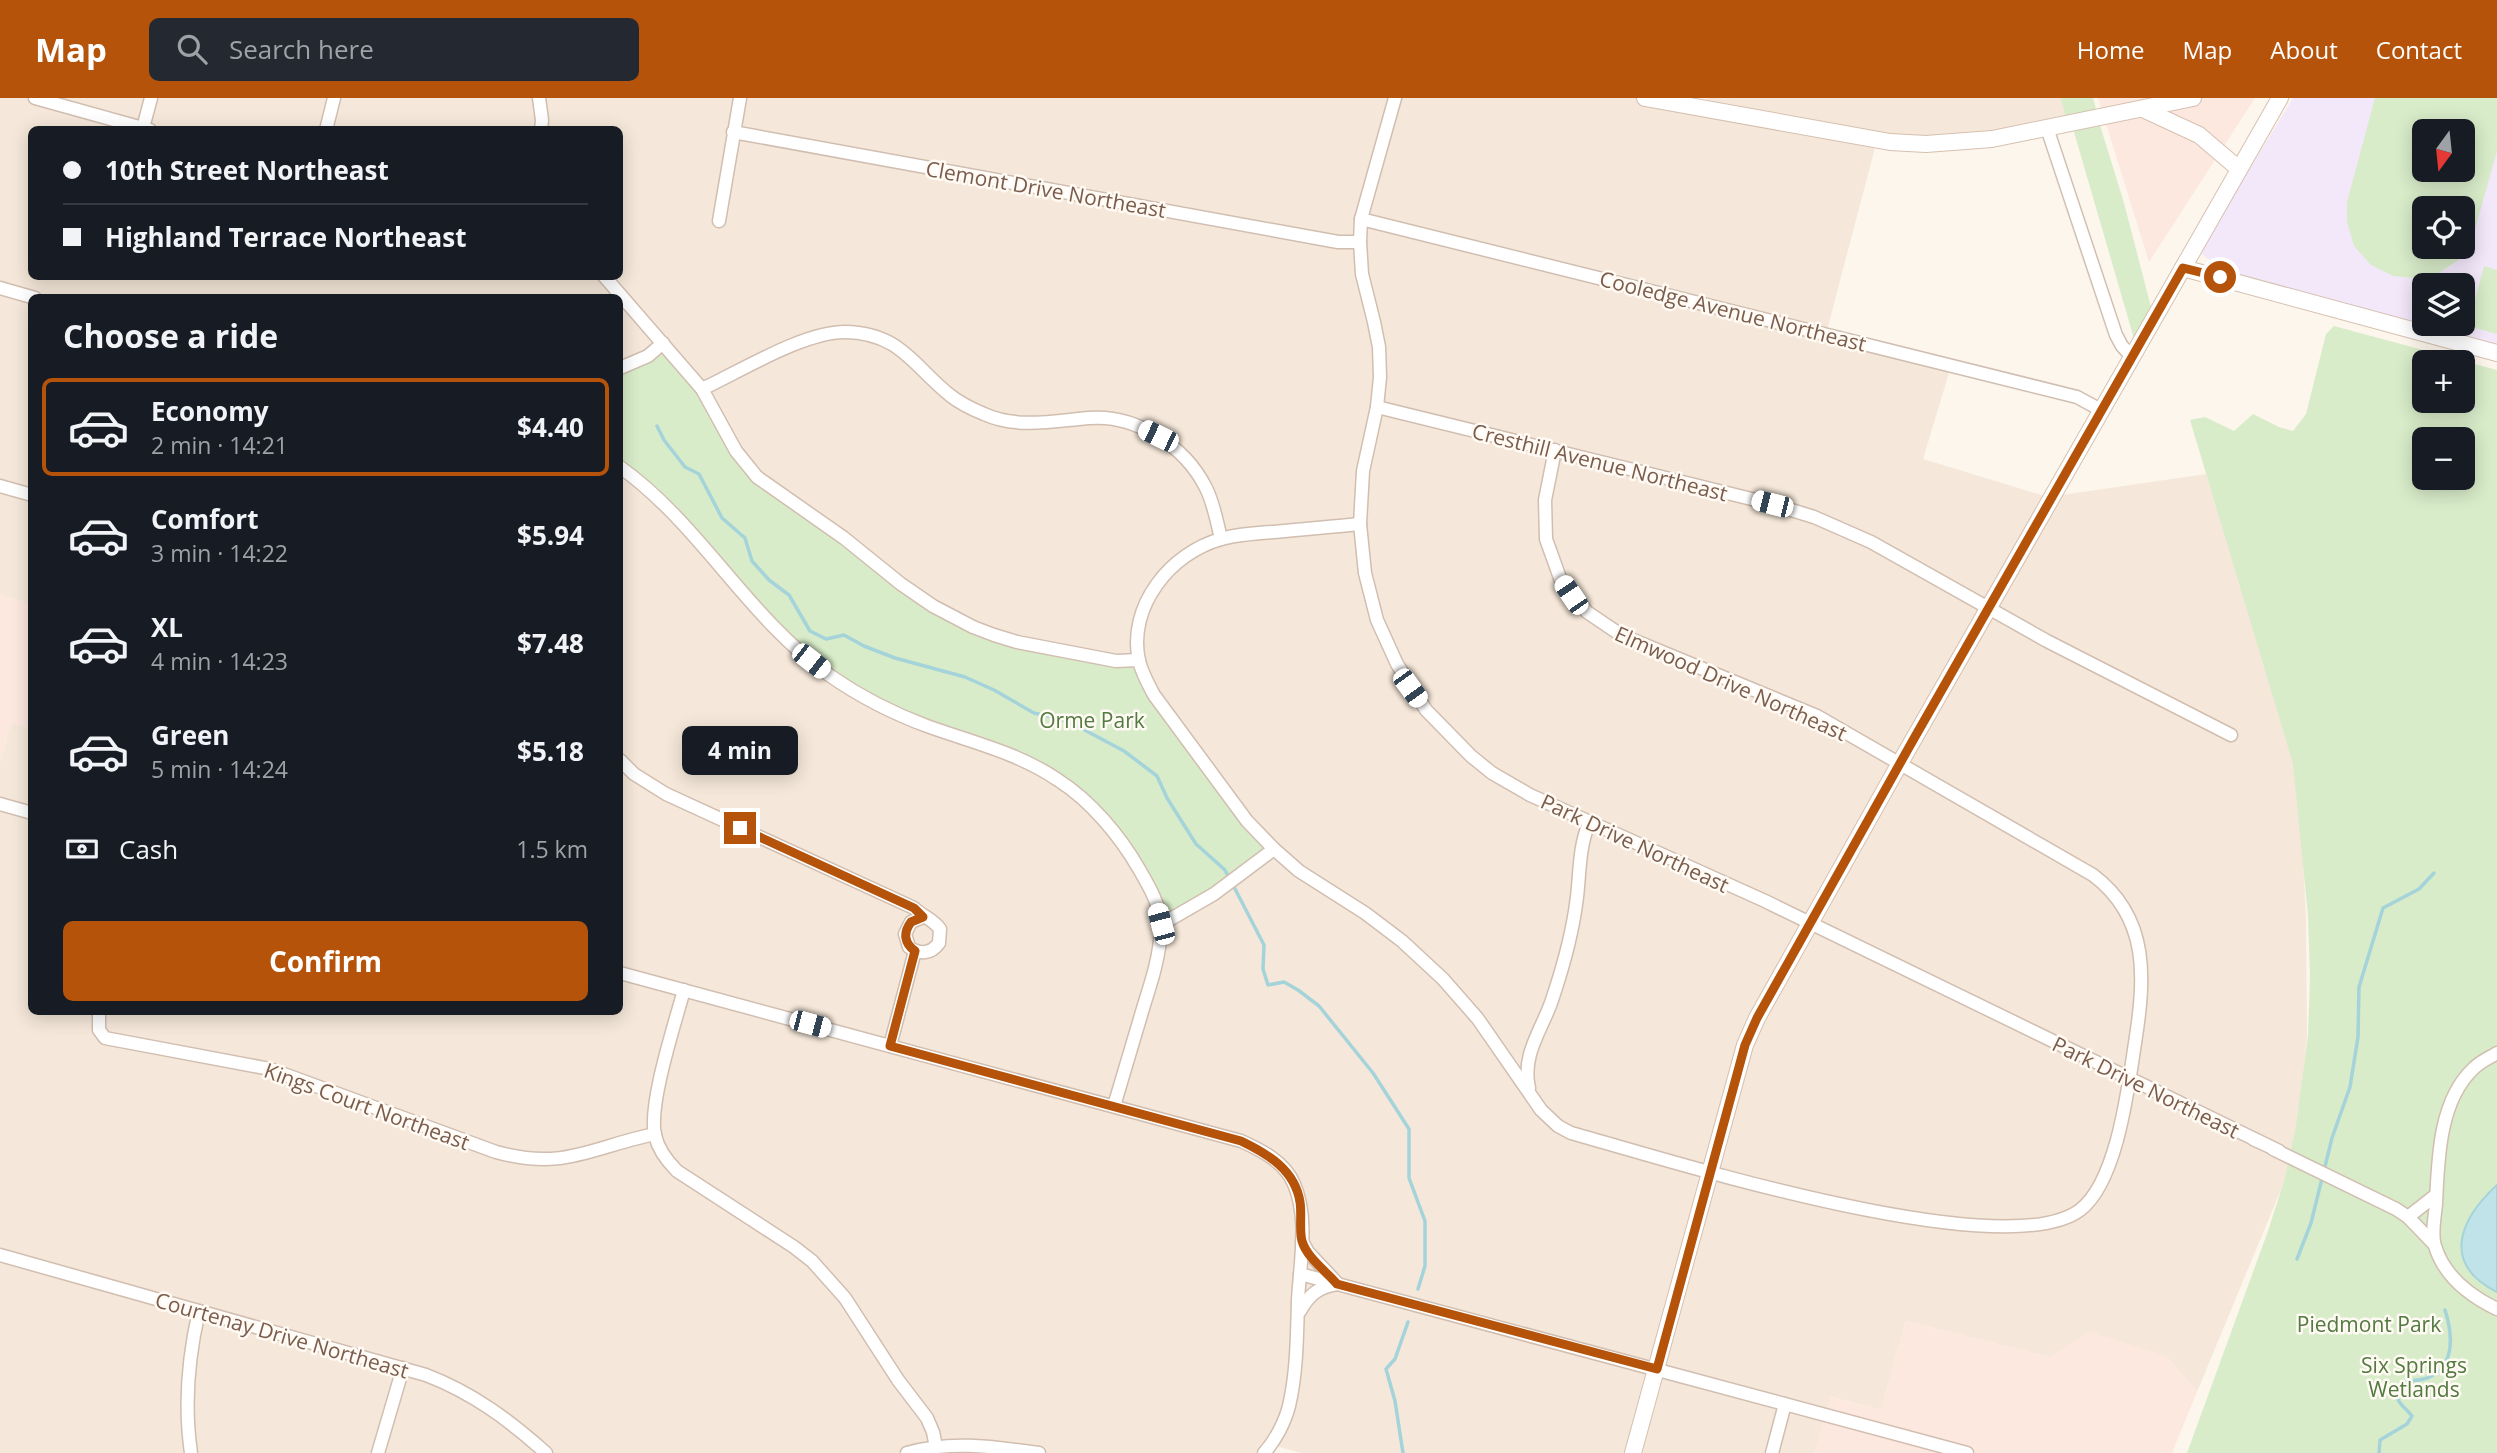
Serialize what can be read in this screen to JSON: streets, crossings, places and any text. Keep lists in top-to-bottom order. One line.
{"streets":{"street":["Clemont Drive Northeast","Cooledge Avenue Northeast","Cresthill Avenue Northeast","Elmwood Drive Northeast","Park Drive Northeast","Kings Court Northeast","Courtenay Drive Northeast"]},"crossings":[["Clemont Drive Northeast","Park Drive Northeast"],["Cooledge Avenue Northeast","Park Drive Northeast"],["Cresthill Avenue Northeast","Elmwood Drive Northeast"],["Cresthill Avenue Northeast","Park Drive Northeast"],["Elmwood Drive Northeast","Park Drive Northeast"]],"parks":["Orme Park","Piedmont Park","Six Springs Wetlands"],"north":"bottom","page":{"header":"Map","search":"Search here","nav":["Home","Map","About","Contact"],"map_buttons":["+","−"],"banner":["10th Street Northeast","Highland Terrace Northeast"],"heading":"Choose a ride","list":[{"name":"Economy","note":"2 min · 14:21","value":"$4.40"},{"name":"Comfort","note":"3 min · 14:22","value":"$5.94"},{"name":"XL","note":"4 min · 14:23","value":"$7.48"},{"name":"Green","note":"5 min · 14:24","value":"$5.18"}],"bubble":"4 min","pay":["Cash","1.5 km"],"buttons":"Confirm"}}
